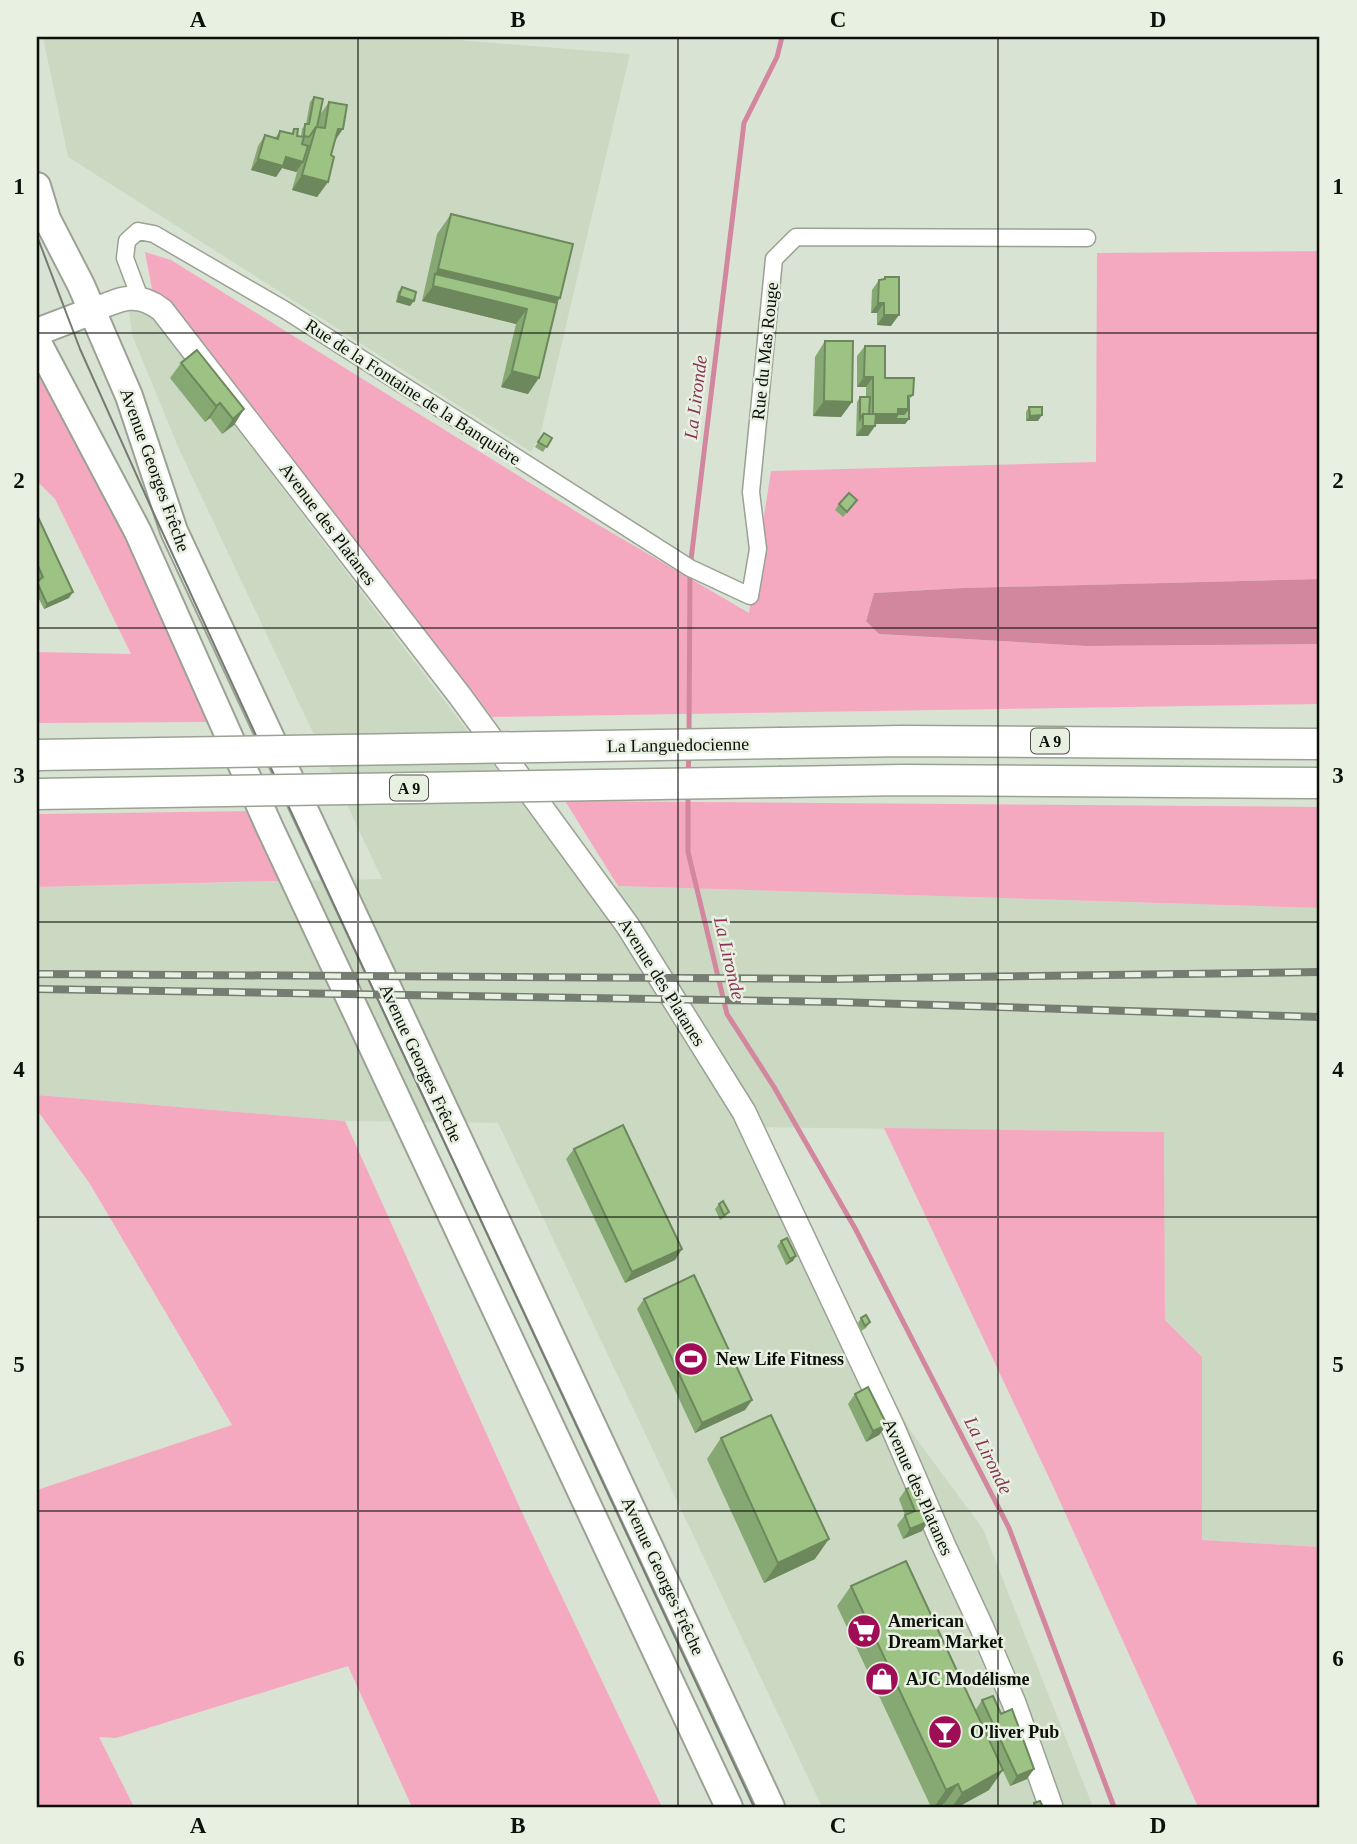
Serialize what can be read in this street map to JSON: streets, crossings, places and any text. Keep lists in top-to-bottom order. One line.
{"streets":{"highway":["A 9","La Languedocienne"],"main road":["Avenue Georges Frêche"],"street":["Rue du Mas Rouge","Rue de la Fontaine de la Banquière","Avenue des Platanes"]},"crossings":[["Rue du Mas Rouge","Rue de la Fontaine de la Banquière"],["Rue de la Fontaine de la Banquière","Avenue des Platanes"]],"water":["La Lironde"],"places":{"sports":["New Life Fitness"],"supermarket":["American Dream Market"],"shop":["AJC Modélisme"],"bar":["O'liver Pub"]},"grid":{"columns":["A","B","C","D"],"rows":["1","2","3","4","5","6"]}}
